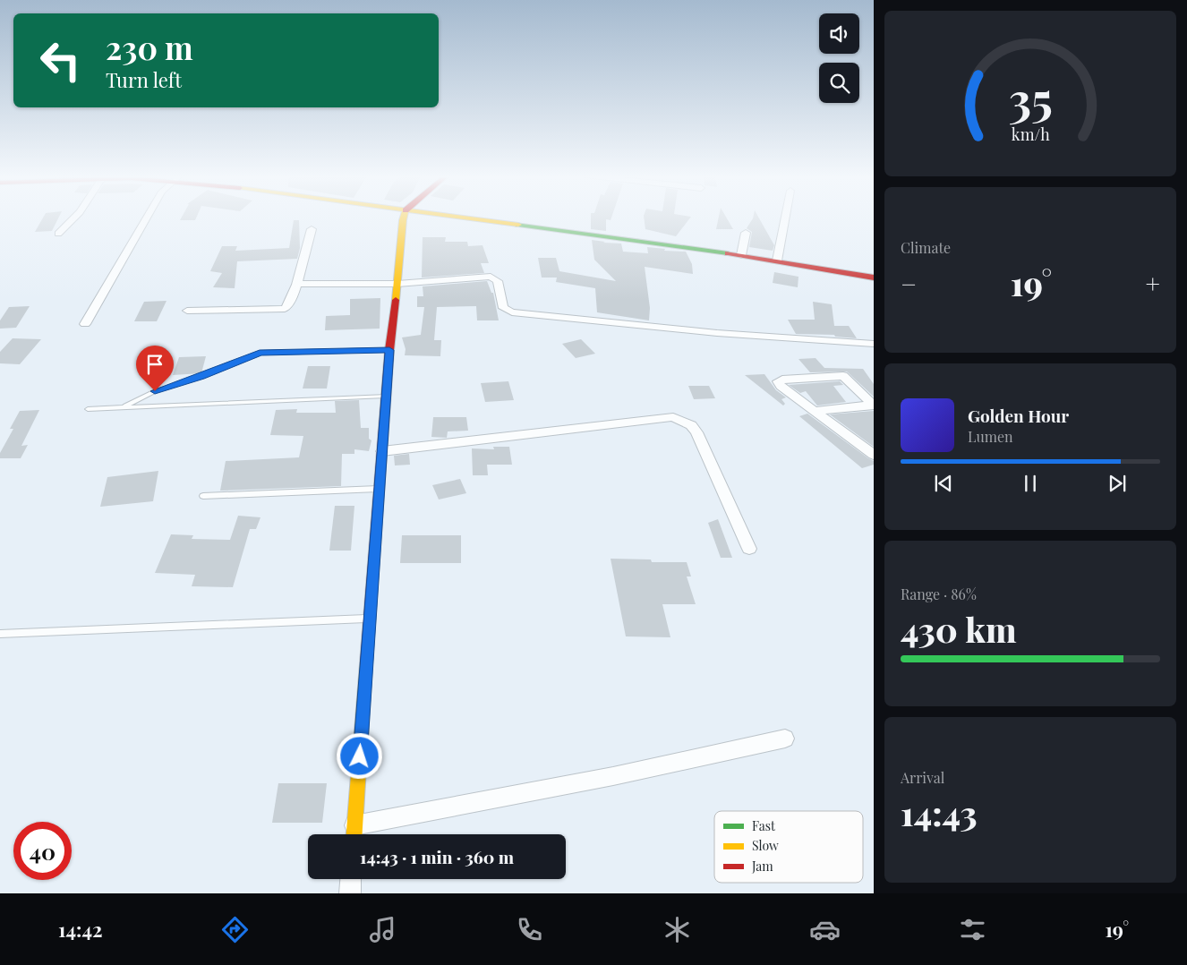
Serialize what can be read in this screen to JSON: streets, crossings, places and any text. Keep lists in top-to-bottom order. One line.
{"legend":["Fast","Slow","Jam"],"page":{"turn":["230 m","Turn left"],"tile":["Climate",["Range · 86%","430 km"],["Arrival","14:43"]],"heat":["−","19°","+"],"song":["Golden Hour","Lumen"],"limit":"40","trip":"14:43 · 1 min · 360 m","tabs":["14:42","19°"],"gauge":["35","km/h"]}}
